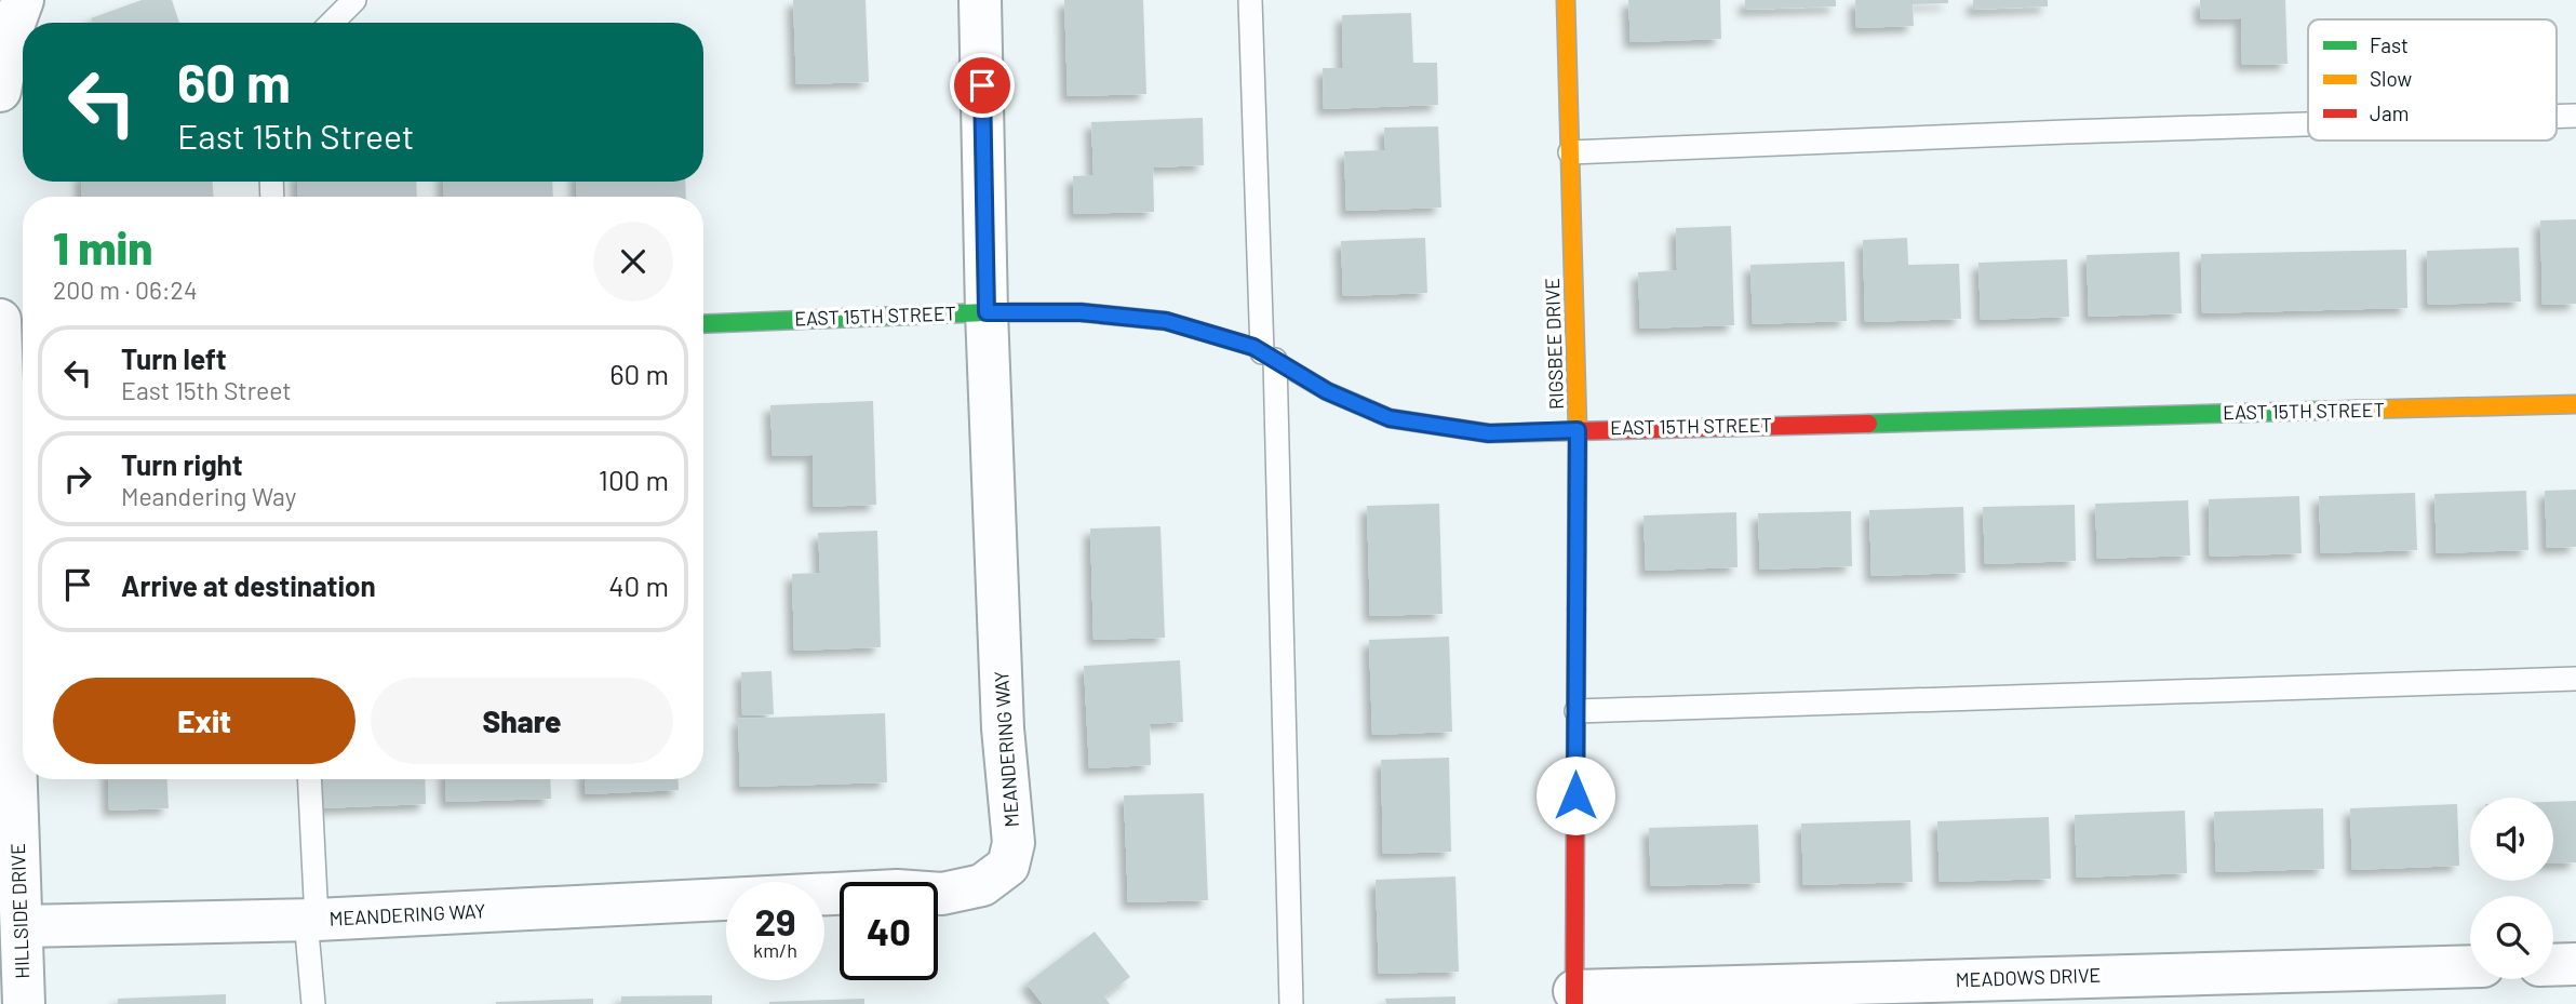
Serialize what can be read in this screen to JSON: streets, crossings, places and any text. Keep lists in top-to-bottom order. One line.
{"streets":{"street":["EAST 15TH STREET","RIGSBEE DRIVE","MEANDERING WAY","HILLSIDE DRIVE","MEADOWS DRIVE"]},"crossings":[["EAST 15TH STREET","RIGSBEE DRIVE"],["EAST 15TH STREET","MEANDERING WAY"],["RIGSBEE DRIVE","MEADOWS DRIVE"],["MEANDERING WAY","HILLSIDE DRIVE"]],"legend":["Fast","Slow","Jam"],"page":{"turn":["60 m","East 15th Street"],"heading":["1 min","200 m · 06:24"],"list":[{"name":"Turn left","note":"East 15th Street","value":"60 m"},{"name":"Turn right","note":"Meandering Way","value":"100 m"},{"name":"Arrive at destination","value":"40 m"}],"buttons":["Exit","Share"],"speed":"29 km/h","limit":"40"}}
